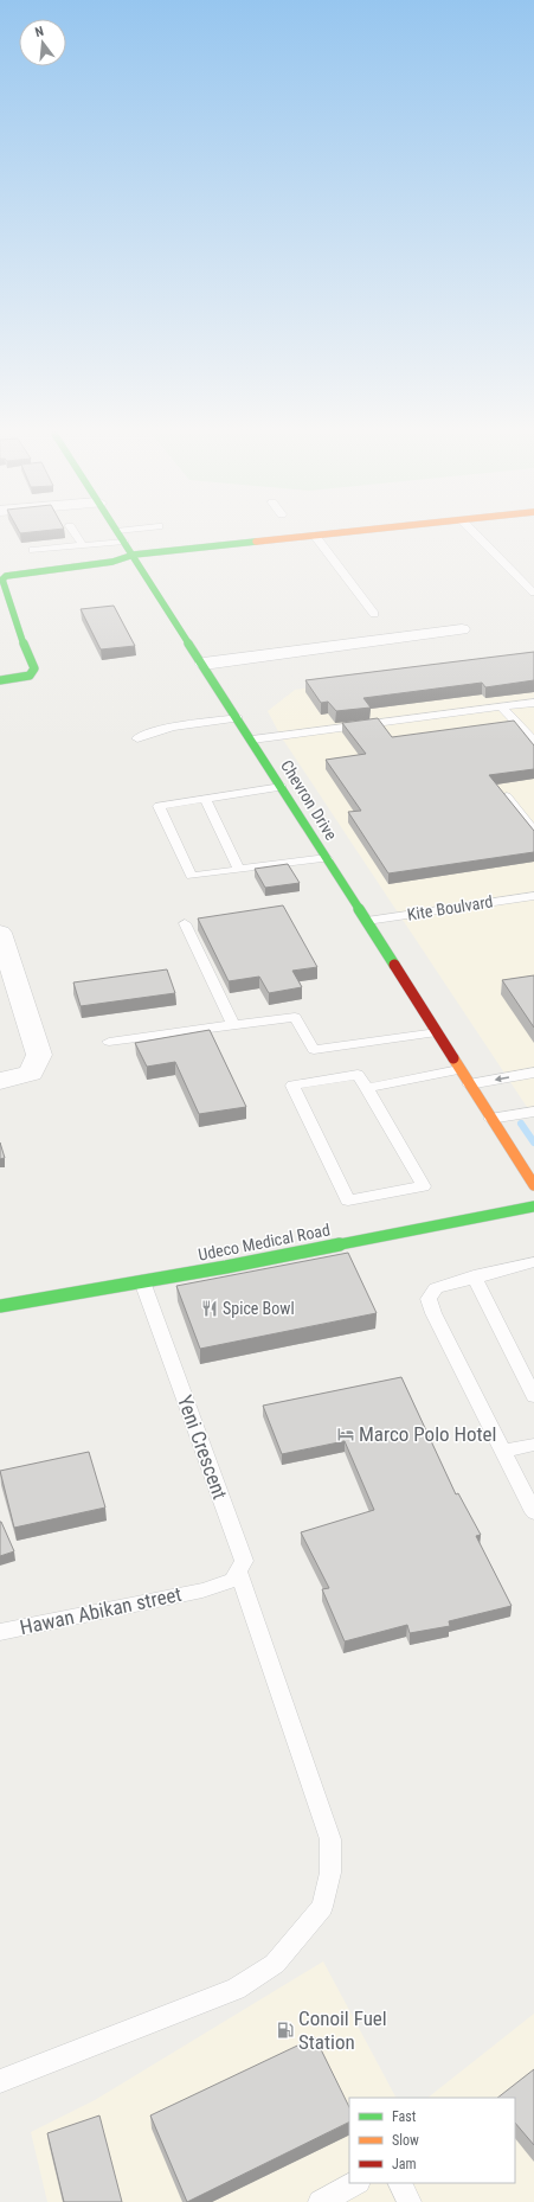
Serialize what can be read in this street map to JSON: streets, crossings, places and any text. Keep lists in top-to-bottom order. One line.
{"streets":{"main road":["Chevron Drive","Udeco Medical Road"],"lane":["Kite Boulvard","Yeni Crescent","Hawan Abikan street"]},"crossings":[["Chevron Drive","Kite Boulvard"],["Udeco Medical Road","Yeni Crescent"],["Yeni Crescent","Hawan Abikan street"]],"places":{"restaurant":["Spice Bowl"],"hotel":["Marco Polo Hotel"],"fuel station":["Conoil Fuel Station"]},"legend":["Fast","Slow","Jam"],"north":"top"}
